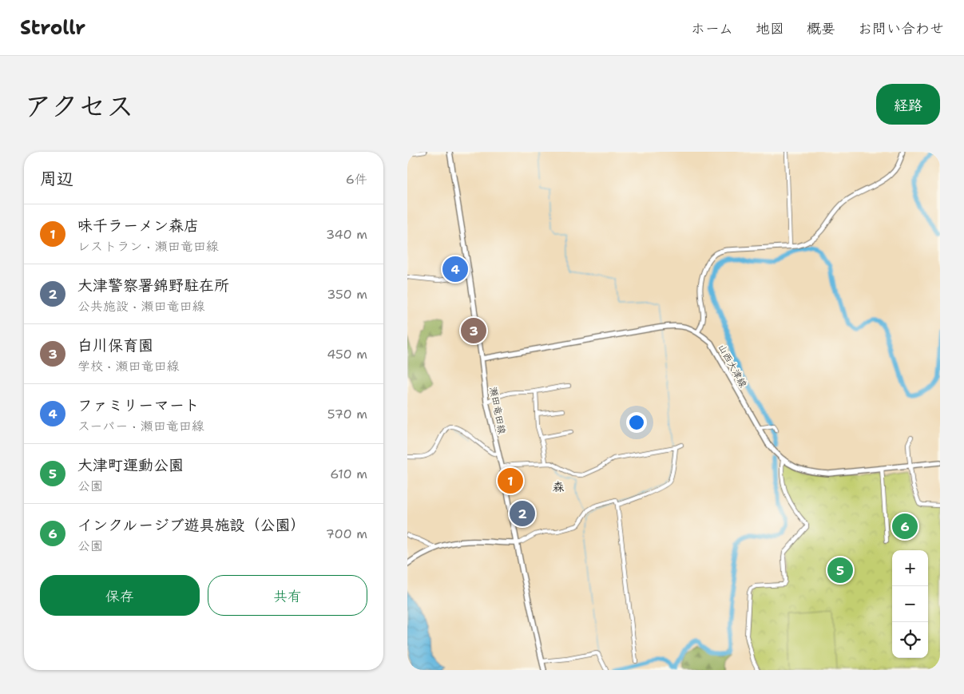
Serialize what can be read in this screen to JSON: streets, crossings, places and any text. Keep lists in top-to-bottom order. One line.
{"streets":{"main road":["山西大津線","瀬田竜田線"]},"crossings":[["山西大津線","瀬田竜田線"]],"districts":["森"],"page":{"header":"Strollr","nav":["ホーム","地図","概要","お問い合わせ"],"title":"アクセス","buttons":["経路",["保存","共有"]],"heading":["周辺","6件"],"list":[{"mark":"1","name":"味千ラーメン森店","note":"レストラン · 瀬田竜田線","value":"340 m"},{"mark":"2","name":"大津警察署錦野駐在所","note":"公共施設 · 瀬田竜田線","value":"350 m"},{"mark":"3","name":"白川保育園","note":"学校 · 瀬田竜田線","value":"450 m"},{"mark":"4","name":"ファミリーマート","note":"スーパー · 瀬田竜田線","value":"570 m"},{"mark":"5","name":"大津町運動公園","note":"公園","value":"610 m"},{"mark":"6","name":"インクルージブ遊具施設（公園）","note":"公園","value":"700 m"}],"pins":["4","3","1","2","6","5"],"map_buttons":["+","−"]}}
